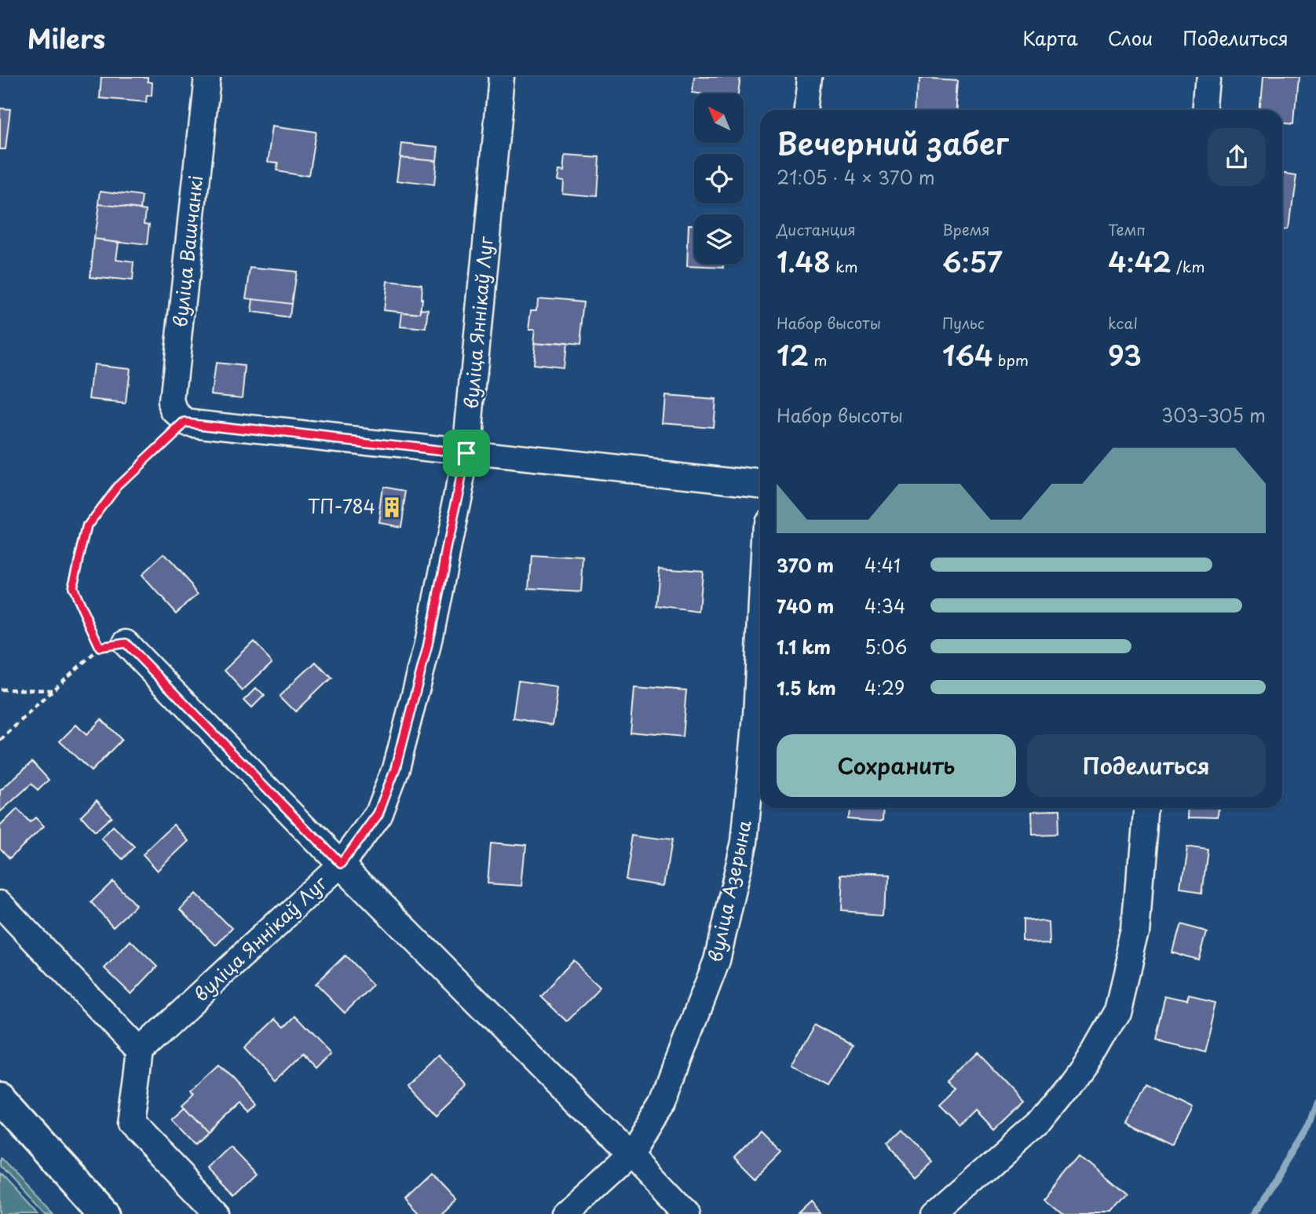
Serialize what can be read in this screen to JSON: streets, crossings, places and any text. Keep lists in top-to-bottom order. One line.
{"streets":{"street":["вуліца Вашчанкі","вуліца Яннікаў Луг","вуліца Азерына"]},"places":{"building":["ТП-784"]},"north":"top left","page":{"header":"Milers","nav":["Карта","Слои","Поделиться"],"heading":["Вечерний забег","21:05 · 4 × 370 m"],"stats":[["Дистанция","1.48 km"],["Время","6:57"],["Темп","4:42 /km"],["Набор высоты","12 m"],["Пульс","164 bpm"],["kcal","93"]],"chart":["Набор высоты","303–305 m"],"list":[{"name":"370 m","note":"4:41"},{"name":"740 m","note":"4:34"},{"name":"1.1 km","note":"5:06"},{"name":"1.5 km","note":"4:29"}],"buttons":["Сохранить","Поделиться"]}}
